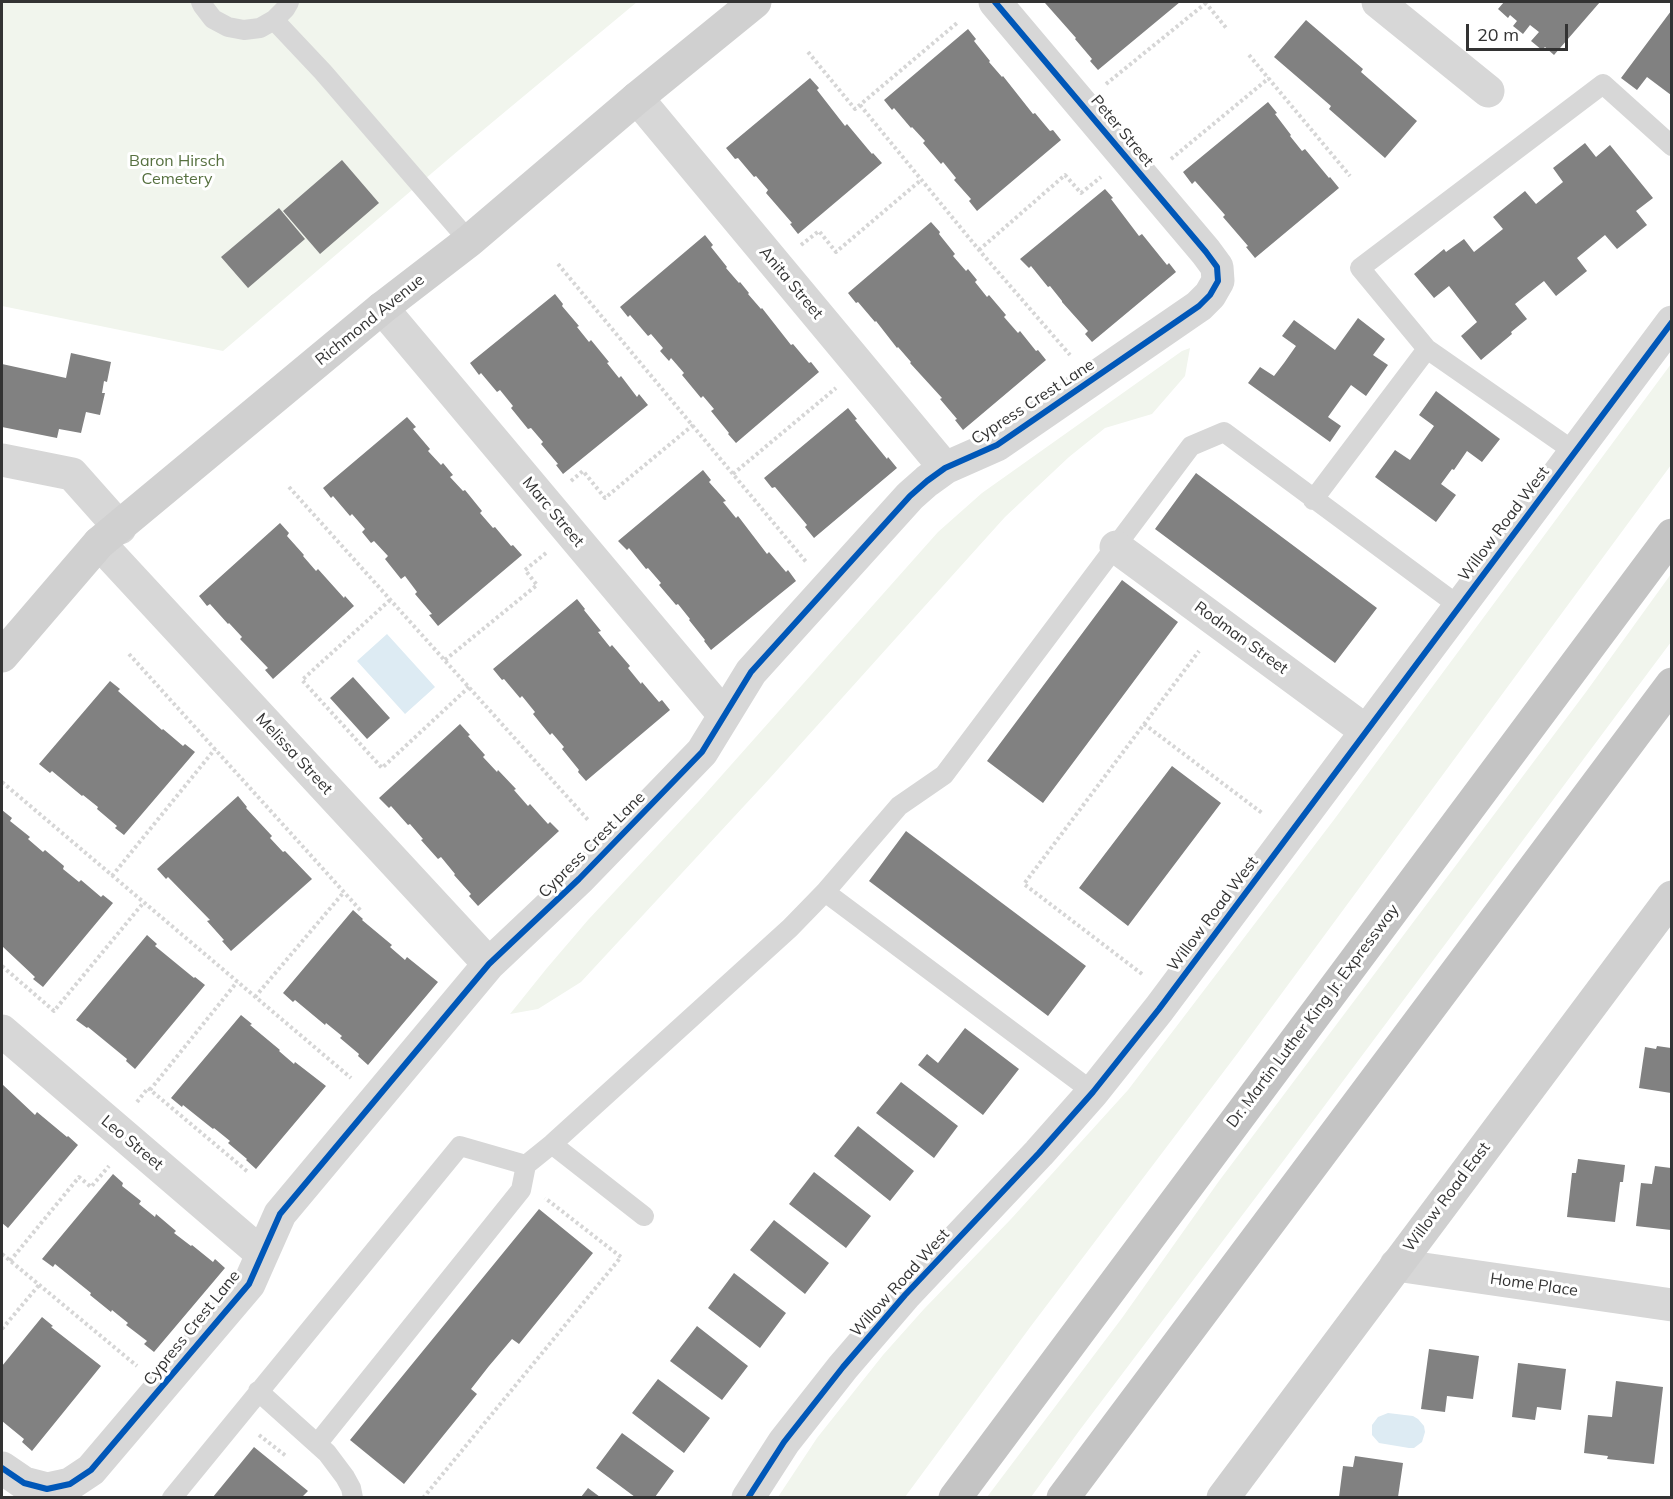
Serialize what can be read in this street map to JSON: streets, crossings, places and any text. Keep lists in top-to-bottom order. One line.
{"streets":{"highway":["Dr. Martin Luther King Jr. Expressway"],"main road":["Richmond Avenue","Willow Road East"],"street":["Peter Street","Anita Street","Cypress Crest Lane","Marc Street","Willow Road West","Rodman Street","Melissa Street","Leo Street","Home Place"]},"crossings":[["Peter Street","Cypress Crest Lane"],["Anita Street","Richmond Avenue"],["Anita Street","Cypress Crest Lane"],["Richmond Avenue","Marc Street"],["Richmond Avenue","Melissa Street"],["Cypress Crest Lane","Marc Street"],["Cypress Crest Lane","Melissa Street"],["Cypress Crest Lane","Leo Street"],["Willow Road West","Rodman Street"],["Willow Road East","Home Place"]],"parks":["Baron Hirsch Cemetery"],"scale_bar":"20 m"}
